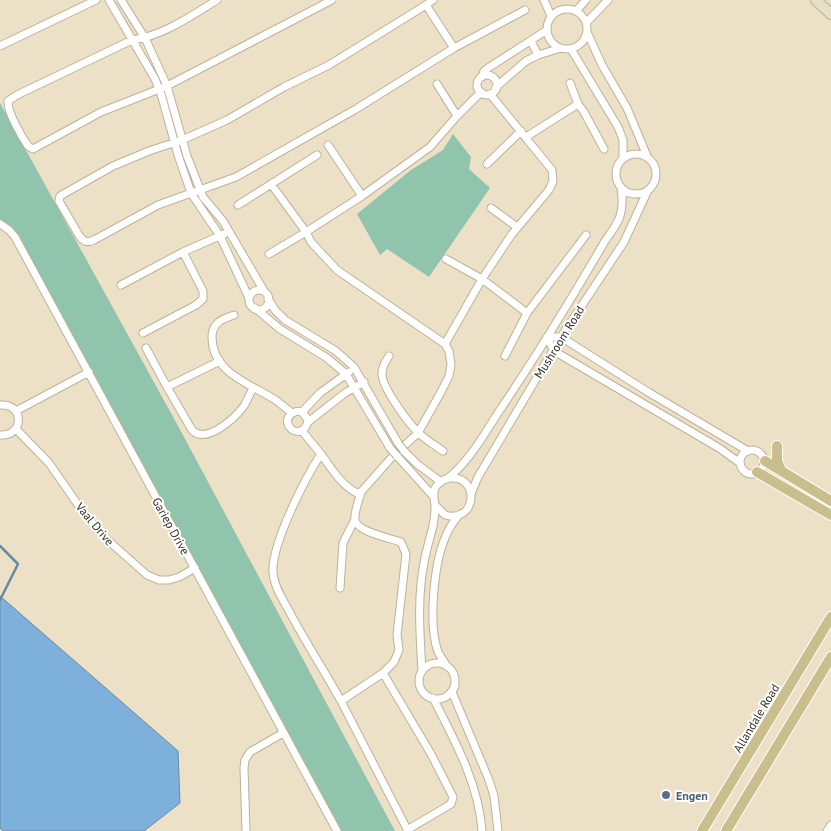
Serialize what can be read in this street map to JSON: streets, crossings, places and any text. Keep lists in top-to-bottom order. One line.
{"streets":{"main road":["Allandale Road"],"street":["Mushroom Road","Vaal Drive","Gariep Drive"]},"crossings":[["Vaal Drive","Gariep Drive"]],"places":["Engen"]}
